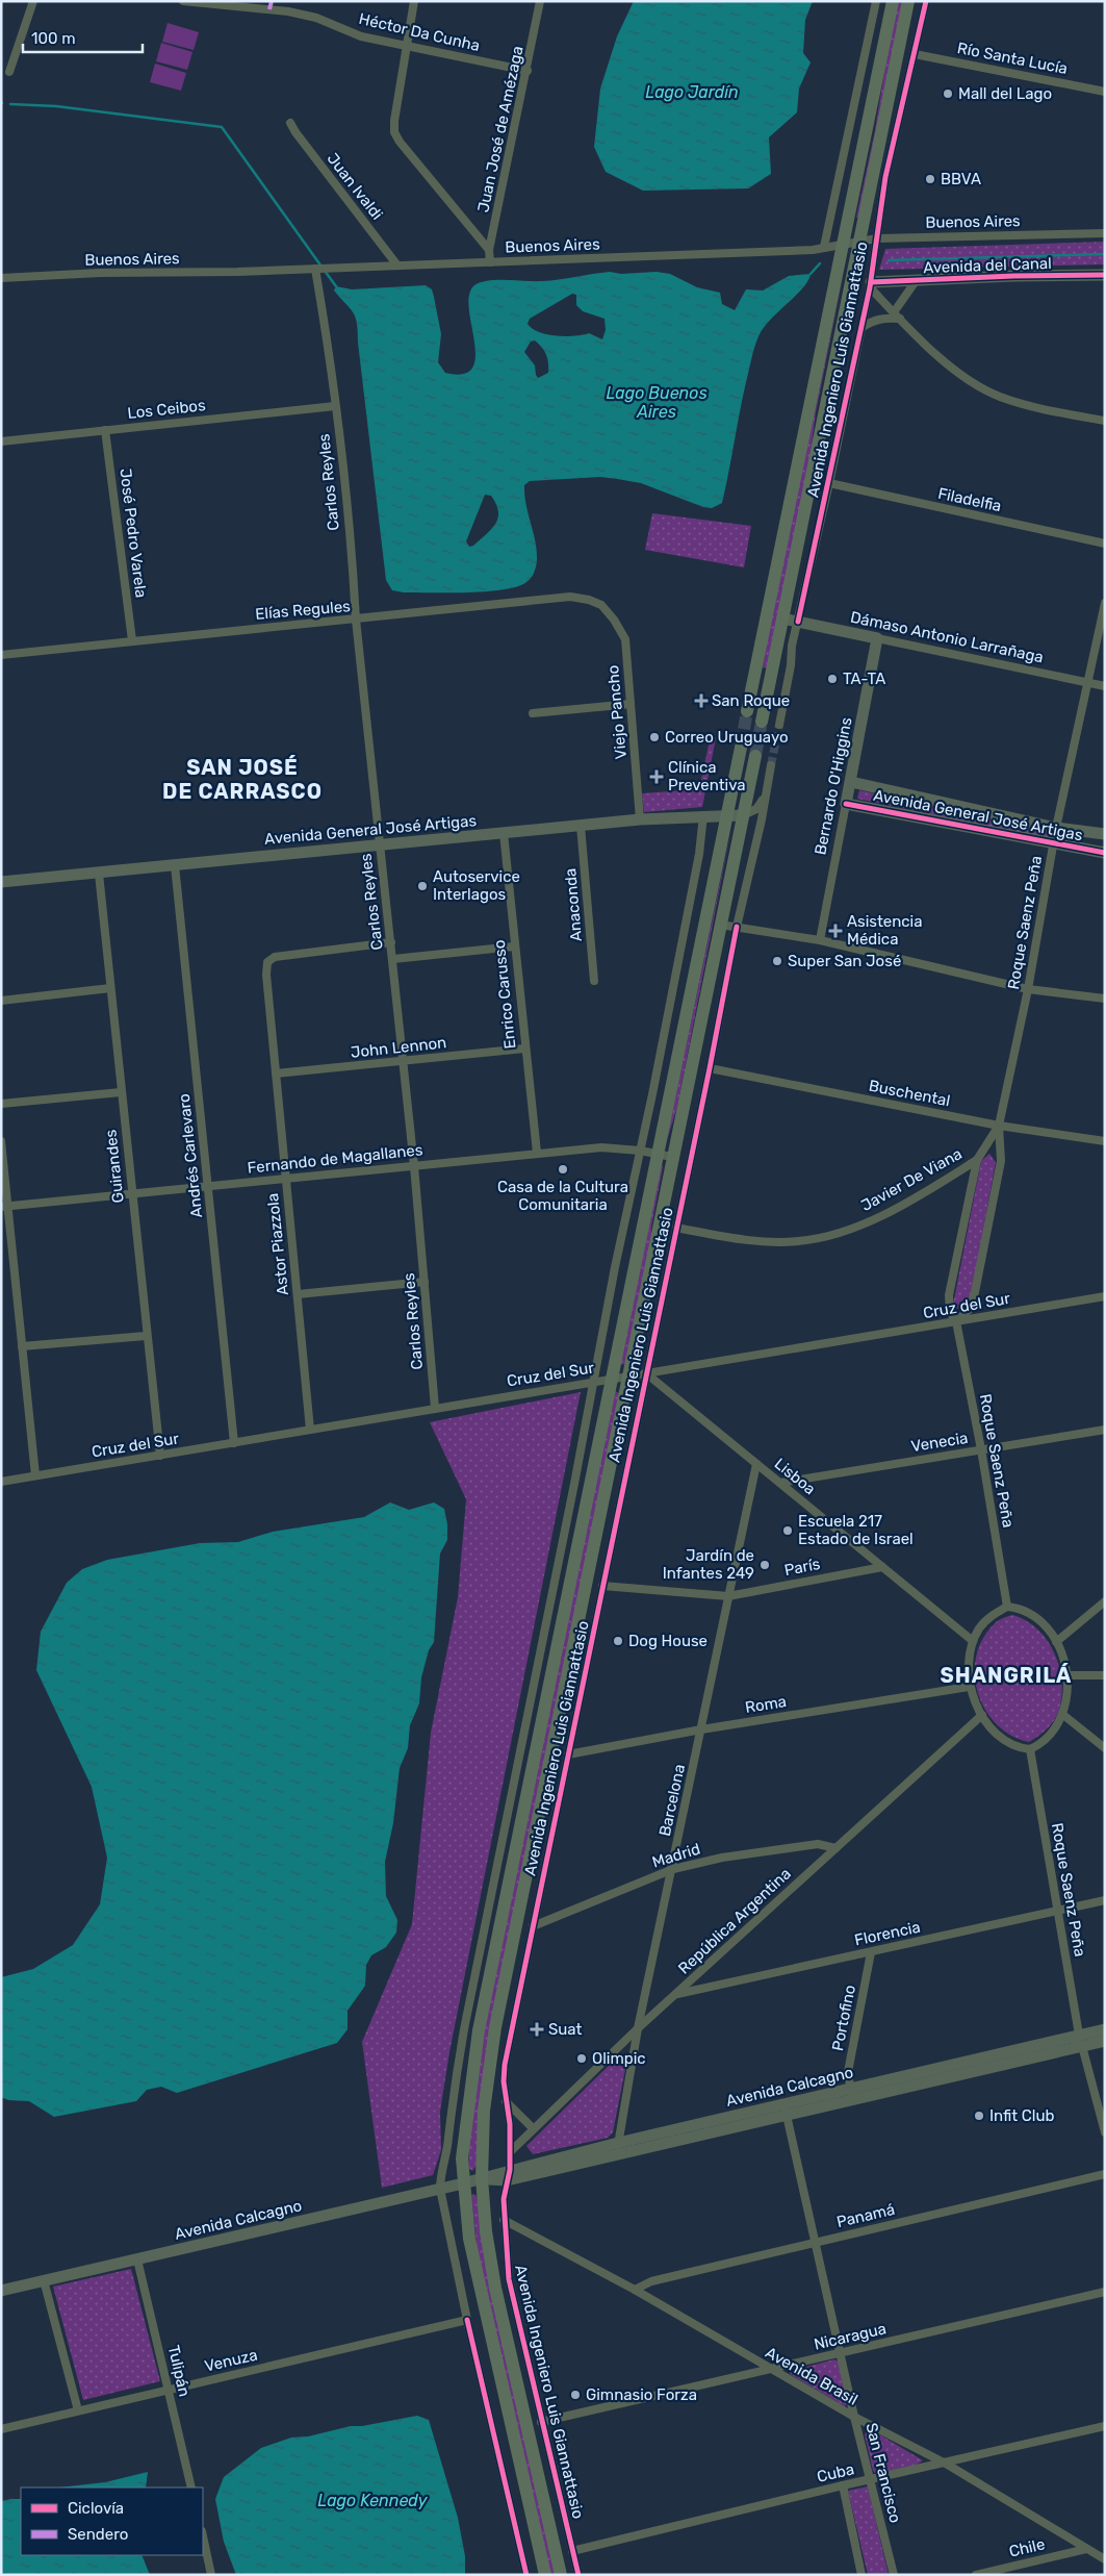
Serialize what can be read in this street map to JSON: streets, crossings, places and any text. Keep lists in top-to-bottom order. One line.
{"streets":{"main road":["Avenida Ingeniero Luis Giannattasio"],"street":["Héctor Da Cunha","Río Santa Lucía","Juan José de Amézaga","Juan Ivaldi","Buenos Aires","Avenida del Canal","Los Ceibos","Carlos Reyles","Filadelfia","José Pedro Varela","Elías Regules","Dámaso Antonio Larrañaga","Viejo Pancho","Bernardo O'Higgins","Avenida General José Artigas","Anaconda","Roque Saenz Peña","Enrico Carusso","John Lennon","Buschental","Andrés Carlevaro","Fernando de Magallanes","Guirandes","Javier De Viana","Astor Piazzola","Cruz del Sur","Venecia","Lisboa","París","Roma","Barcelona","Madrid","República Argentina","Florencia","Portofino","Avenida Calcagno","Panamá","Nicaragua","Venuza","Tulipán","Avenida Brasil","Cuba","San Francisco","Chile"]},"crossings":[["Héctor Da Cunha","Juan José de Amézaga"],["Río Santa Lucía","Avenida Ingeniero Luis Giannattasio"],["Juan José de Amézaga","Buenos Aires"],["Juan Ivaldi","Buenos Aires"],["Buenos Aires","Avenida Ingeniero Luis Giannattasio"],["Buenos Aires","Carlos Reyles"],["Avenida del Canal","Avenida Ingeniero Luis Giannattasio"],["Avenida Ingeniero Luis Giannattasio","Filadelfia"],["Avenida Ingeniero Luis Giannattasio","Dámaso Antonio Larrañaga"],["Avenida Ingeniero Luis Giannattasio","Avenida General José Artigas"],["Avenida Ingeniero Luis Giannattasio","Buschental"],["Avenida Ingeniero Luis Giannattasio","Fernando de Magallanes"],["Avenida Ingeniero Luis Giannattasio","Javier De Viana"],["Avenida Ingeniero Luis Giannattasio","Cruz del Sur"],["Avenida Ingeniero Luis Giannattasio","Lisboa"],["Avenida Ingeniero Luis Giannattasio","París"],["Avenida Ingeniero Luis Giannattasio","Roma"],["Avenida Ingeniero Luis Giannattasio","Madrid"],["Avenida Ingeniero Luis Giannattasio","República Argentina"],["Avenida Ingeniero Luis Giannattasio","Avenida Calcagno"],["Avenida Ingeniero Luis Giannattasio","Nicaragua"],["Avenida Ingeniero Luis Giannattasio","Avenida Brasil"],["Avenida Ingeniero Luis Giannattasio","Cuba"],["Los Ceibos","Carlos Reyles"],["Los Ceibos","José Pedro Varela"],["Carlos Reyles","Elías Regules"],["Carlos Reyles","Avenida General José Artigas"],["Carlos Reyles","John Lennon"],["Carlos Reyles","Fernando de Magallanes"],["Carlos Reyles","Astor Piazzola"],["Carlos Reyles","Cruz del Sur"],["José Pedro Varela","Elías Regules"],["Elías Regules","Viejo Pancho"],["Dámaso Antonio Larrañaga","Bernardo O'Higgins"],["Dámaso Antonio Larrañaga","Roque Saenz Peña"],["Viejo Pancho","Avenida General José Artigas"],["Bernardo O'Higgins","Avenida General José Artigas"],["Avenida General José Artigas","Anaconda"],["Avenida General José Artigas","Roque Saenz Peña"],["Avenida General José Artigas","Enrico Carusso"],["Avenida General José Artigas","Andrés Carlevaro"],["Avenida General José Artigas","Guirandes"],["Roque Saenz Peña","Buschental"],["Roque Saenz Peña","Javier De Viana"],["Roque Saenz Peña","Cruz del Sur"],["Roque Saenz Peña","Venecia"],["Roque Saenz Peña","Lisboa"],["Roque Saenz Peña","Roma"],["Roque Saenz Peña","República Argentina"],["Roque Saenz Peña","Florencia"],["Roque Saenz Peña","Avenida Calcagno"],["Enrico Carusso","John Lennon"],["Enrico Carusso","Fernando de Magallanes"],["John Lennon","Astor Piazzola"],["Andrés Carlevaro","Fernando de Magallanes"],["Andrés Carlevaro","Cruz del Sur"],["Fernando de Magallanes","Guirandes"],["Fernando de Magallanes","Astor Piazzola"],["Guirandes","Cruz del Sur"],["Astor Piazzola","Cruz del Sur"],["Cruz del Sur","Lisboa"],["Venecia","Lisboa"],["Lisboa","París"],["Lisboa","Roma"],["Lisboa","Barcelona"],["Lisboa","República Argentina"],["París","Barcelona"],["Roma","Barcelona"],["Roma","República Argentina"],["Barcelona","Madrid"],["Barcelona","República Argentina"],["Barcelona","Avenida Calcagno"],["Madrid","República Argentina"],["República Argentina","Florencia"],["Florencia","Portofino"],["Portofino","Avenida Calcagno"],["Avenida Calcagno","Tulipán"],["Avenida Calcagno","San Francisco"],["Panamá","Avenida Brasil"],["Panamá","San Francisco"],["Nicaragua","Avenida Brasil"],["Nicaragua","San Francisco"],["Venuza","Tulipán"],["Avenida Brasil","Cuba"],["Avenida Brasil","San Francisco"],["Avenida Brasil","Chile"],["Cuba","San Francisco"]],"districts":["SAN JOSÉ DE CARRASCO","SHANGRILÁ"],"water":["Lago Jardín","Lago Buenos Aires","Lago Kennedy"],"places":{"other":["Mall del Lago","BBVA","TA-TA","Correo Uruguayo","Autoservice Interlagos","Super San José","Casa de la Cultura Comunitaria","Escuela 217 Estado de Israel","Jardín de Infantes 249","Dog House","Olimpic","Infit Club","Gimnasio Forza"],"health":["San Roque","Clínica Preventiva","Asistencia Médica","Suat"]},"legend":["Ciclovía","Sendero"],"scale_bar":"100 m"}
